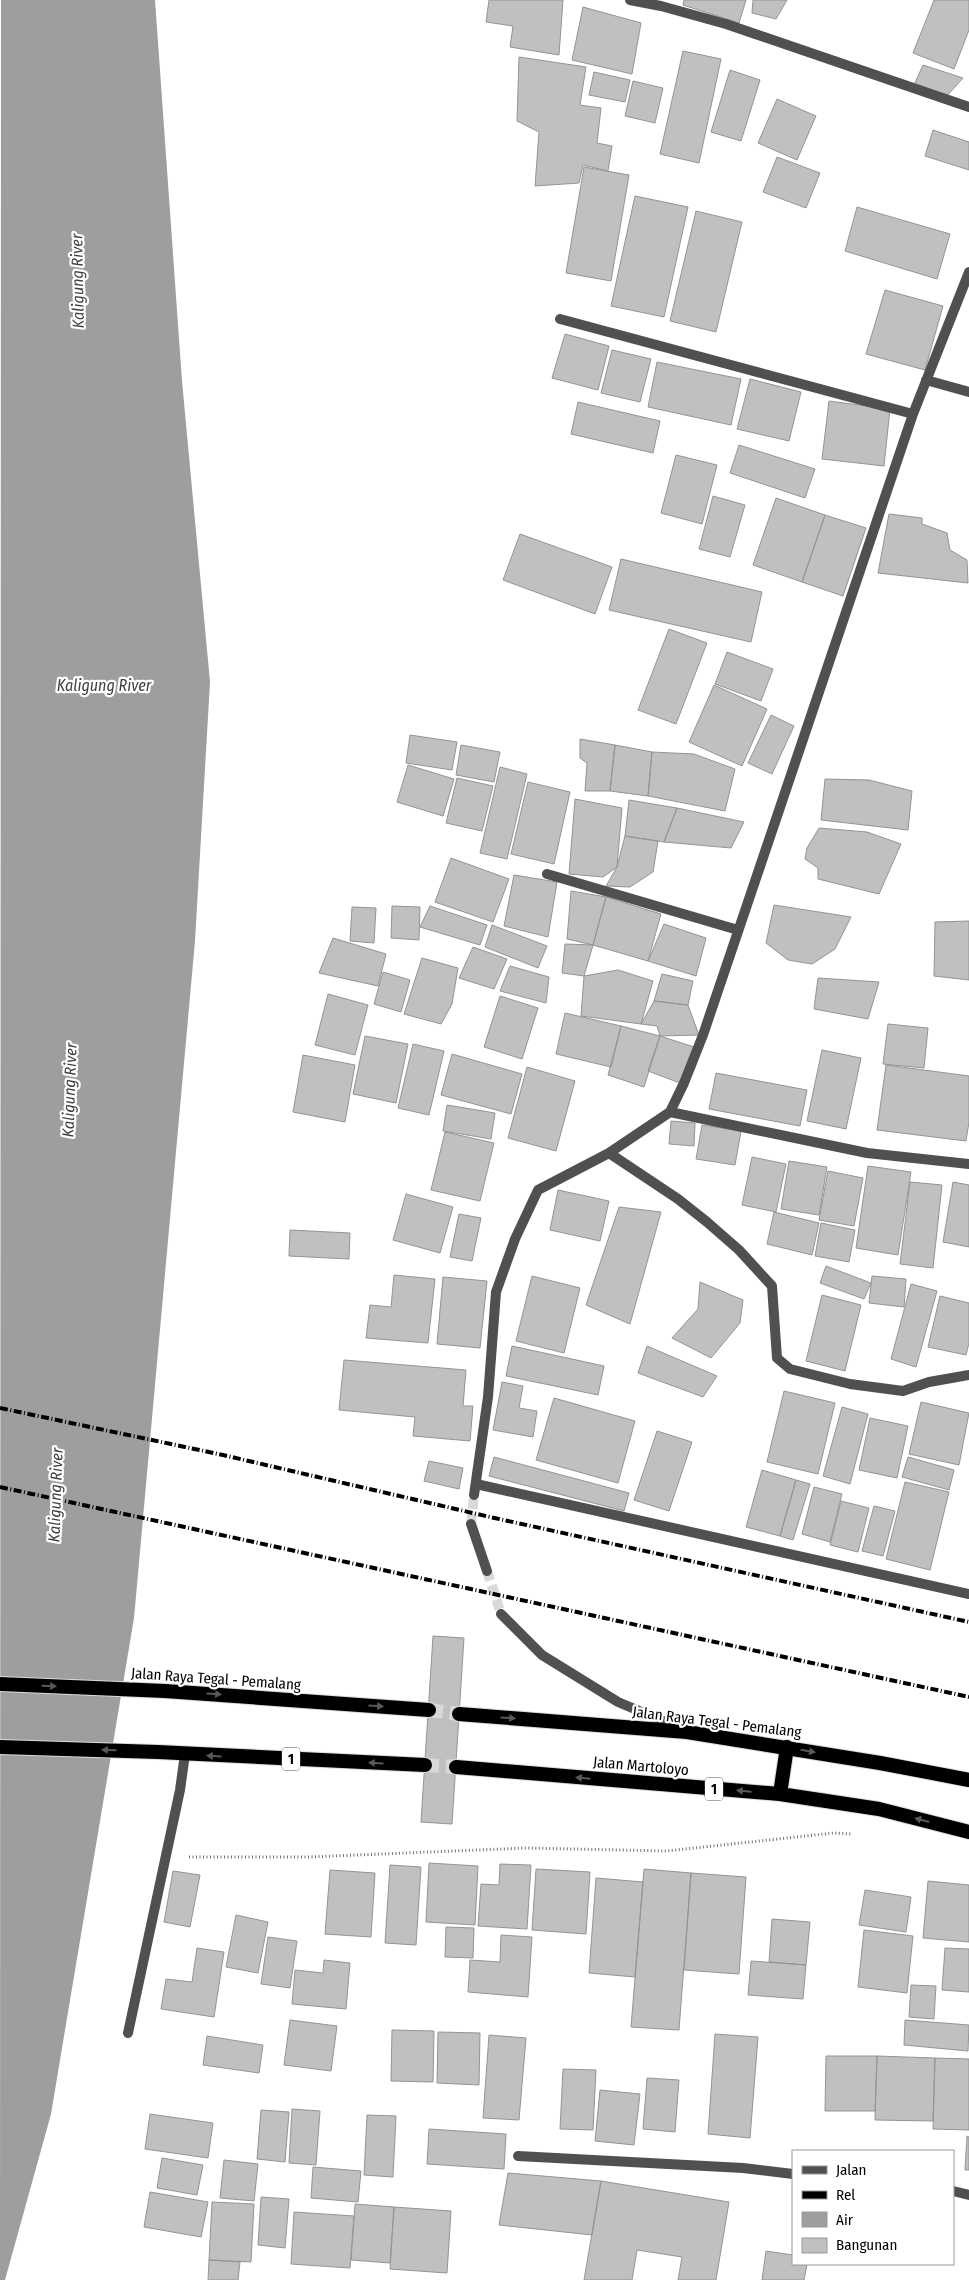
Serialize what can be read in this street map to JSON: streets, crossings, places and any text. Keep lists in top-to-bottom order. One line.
{"streets":{"highway":["Jalan Raya Tegal - Pemalang","1","Jalan Martoloyo"]},"one_way":["Jalan Martoloyo"],"water":["Kaligung River"],"legend":["Jalan","Rel","Air","Bangunan"]}
